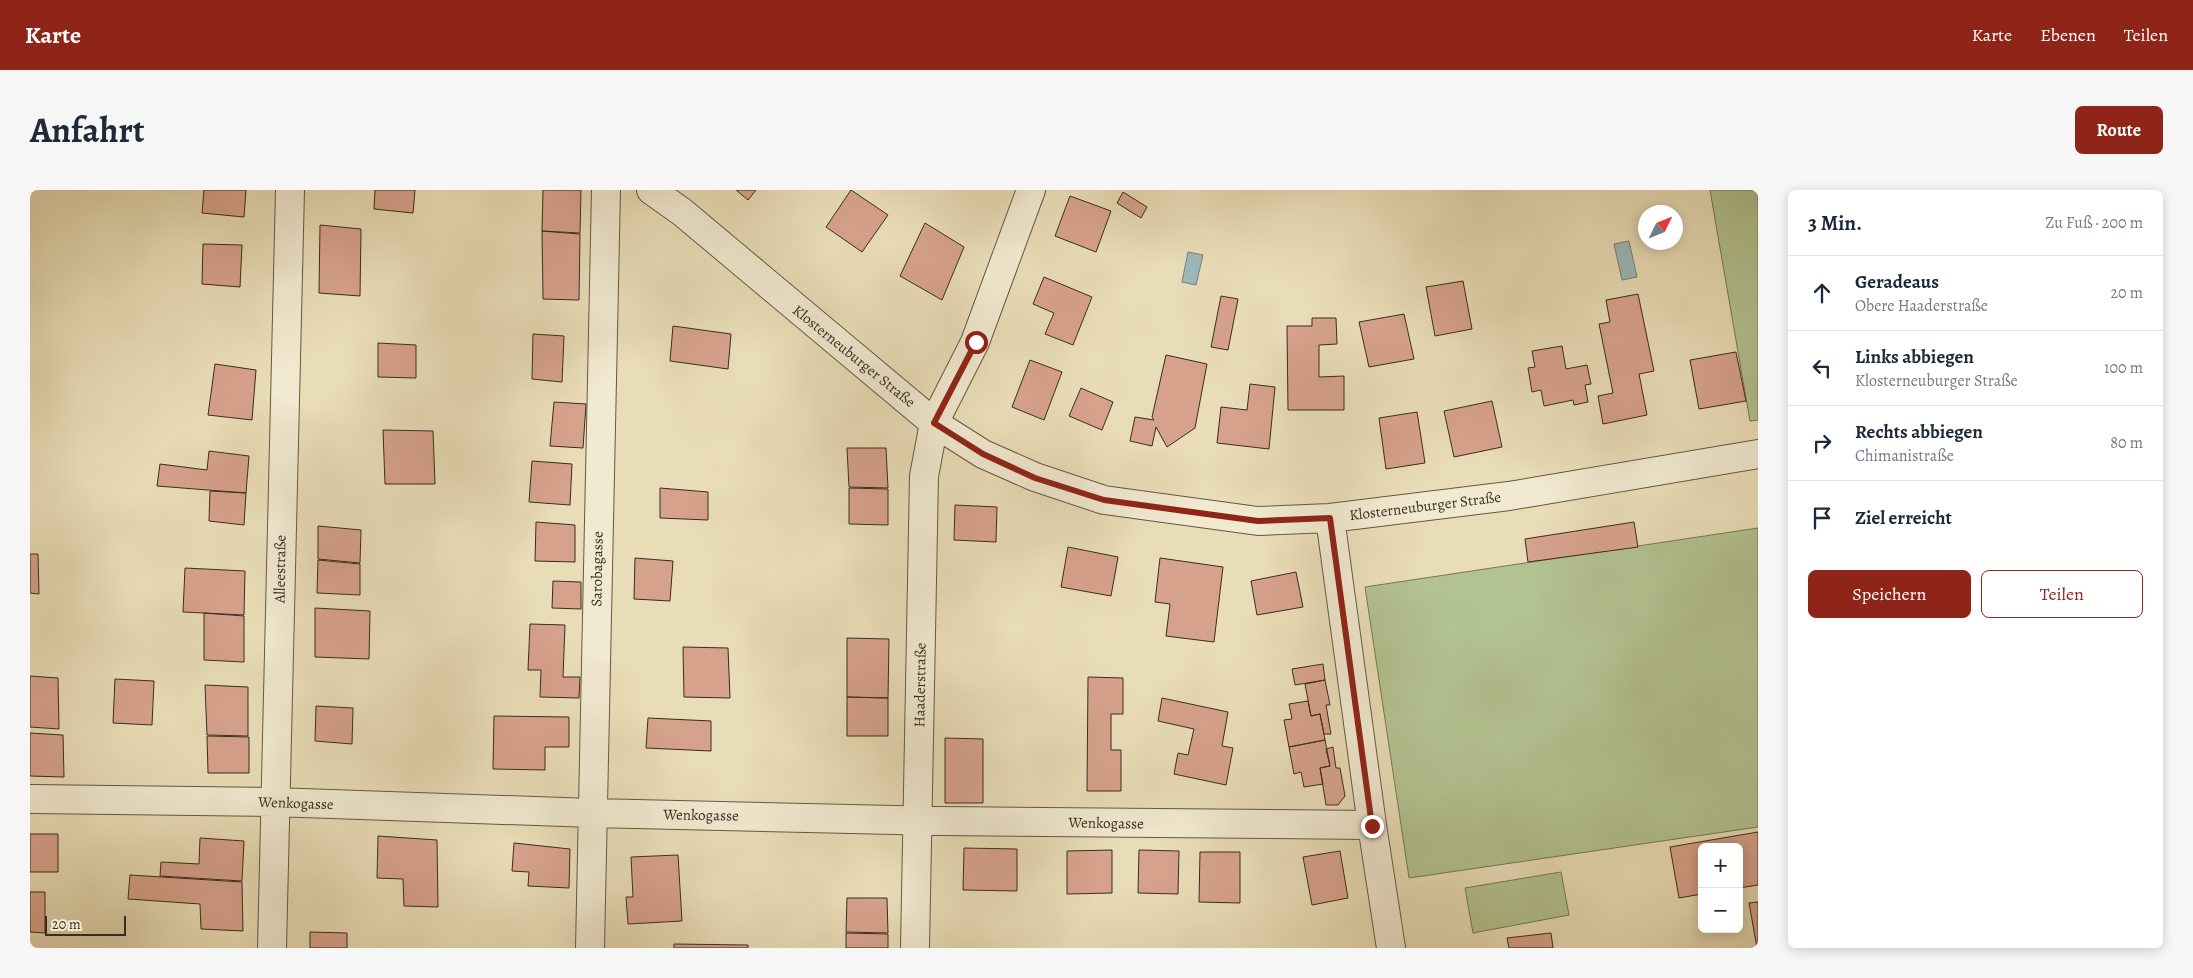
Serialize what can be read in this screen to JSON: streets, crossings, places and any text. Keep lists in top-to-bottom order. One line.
{"streets":{"street":["Klosterneuburger Straße","Alleestraße","Sarobagasse","Haaderstraße","Wenkogasse"]},"crossings":[["Klosterneuburger Straße","Haaderstraße"],["Alleestraße","Wenkogasse"],["Sarobagasse","Wenkogasse"],["Haaderstraße","Wenkogasse"]],"scale_bar":"20 m","north":"top right","page":{"header":"Karte","nav":["Karte","Ebenen","Teilen"],"title":"Anfahrt","buttons":["Route",["Speichern","Teilen"]],"heading":["3 Min.","Zu Fuß · 200 m"],"list":[["Geradeaus","Obere Haaderstraße","20 m"],["Links abbiegen","Klosterneuburger Straße","100 m"],["Rechts abbiegen","Chimanistraße","80 m"],"Ziel erreicht"],"map_buttons":["+","−"],"scale":"20 m"}}
